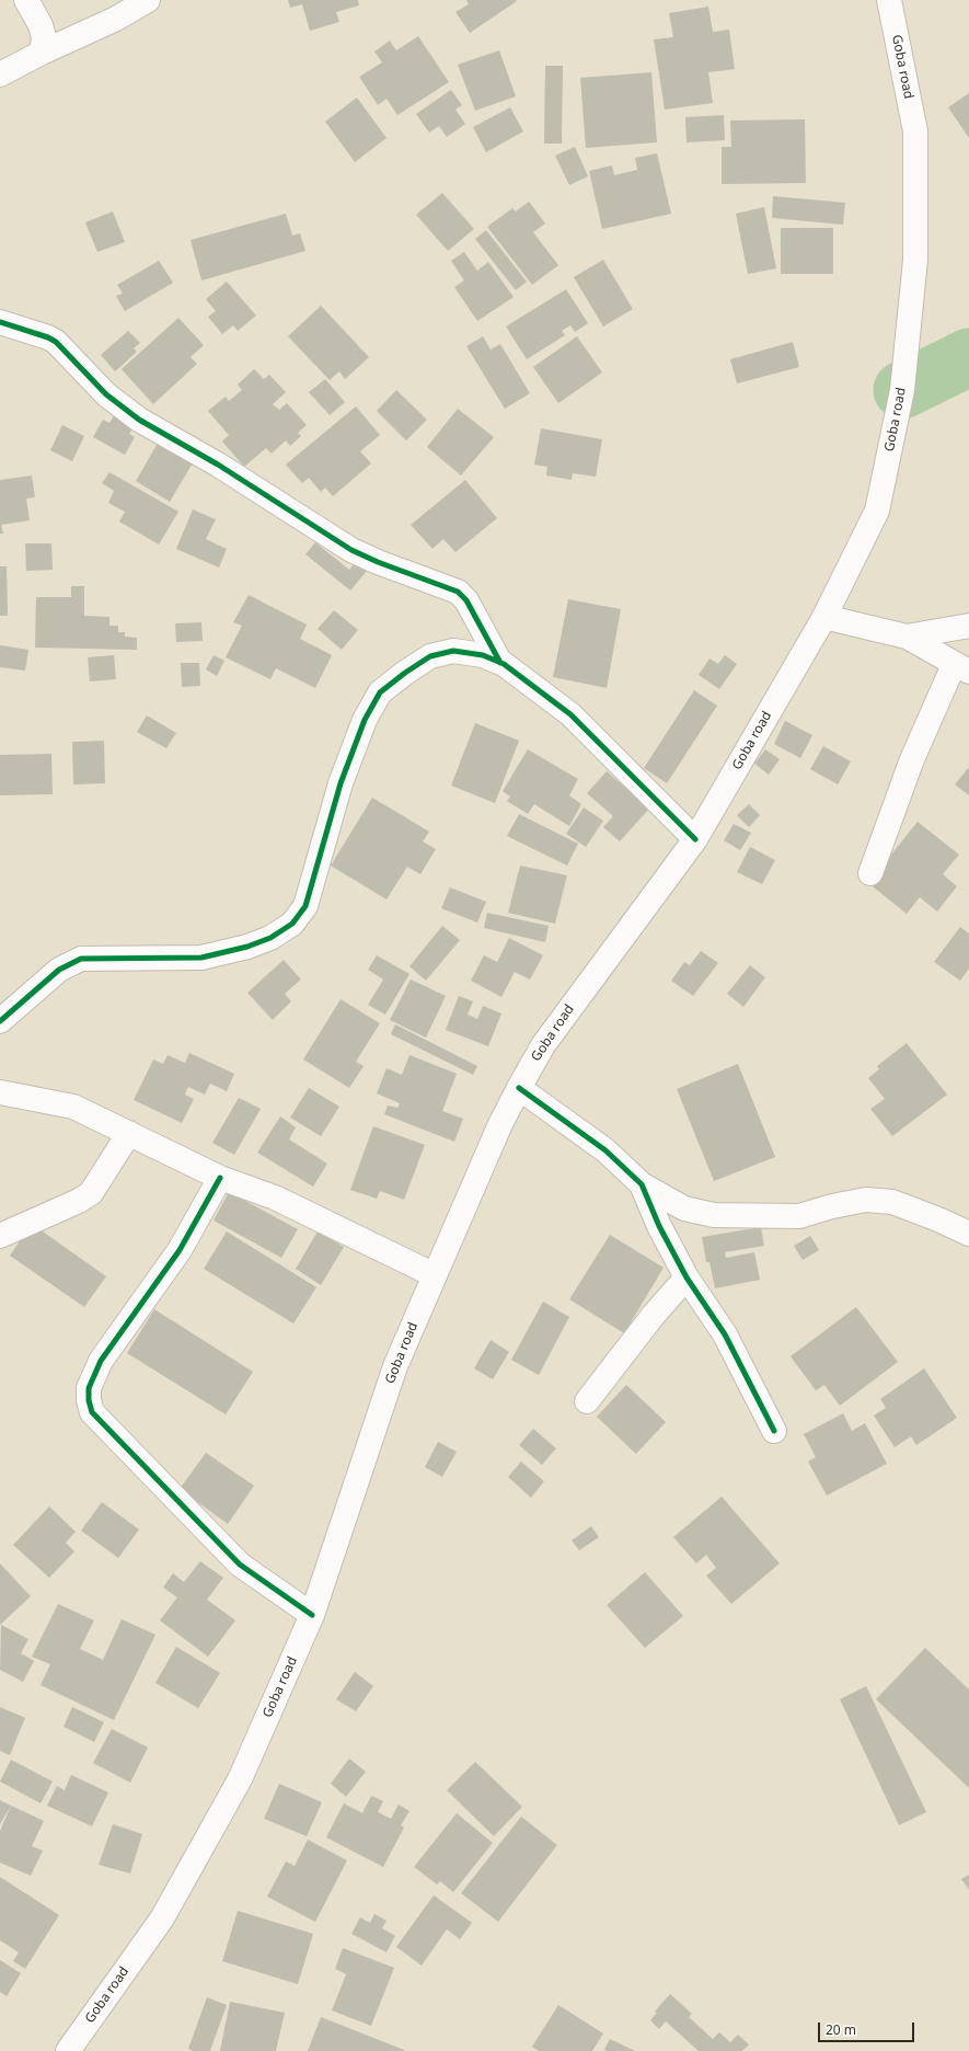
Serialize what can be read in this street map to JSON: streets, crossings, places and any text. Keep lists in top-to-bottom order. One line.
{"streets":{"street":["Goba road"]},"scale_bar":"20 m"}
